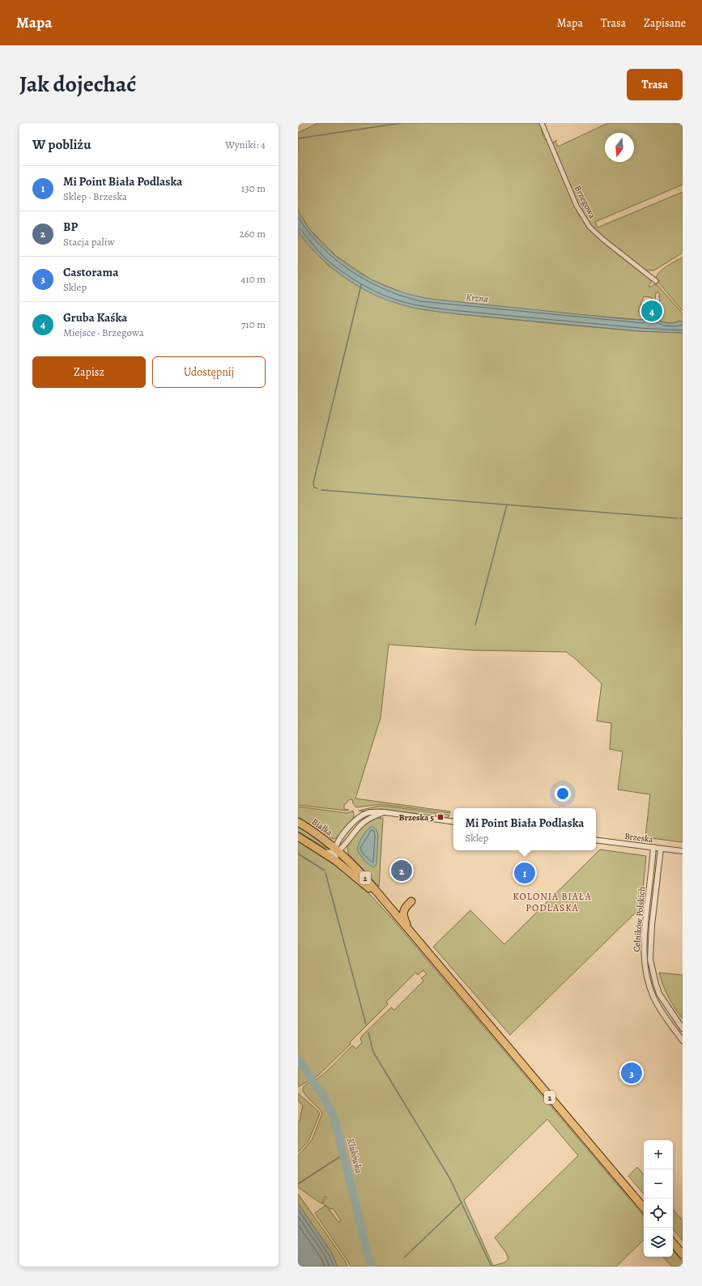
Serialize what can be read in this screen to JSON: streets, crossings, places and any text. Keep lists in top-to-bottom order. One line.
{"streets":{"highway":["Białka","2"],"street":["Brzegowa","Brzeska","Celników Polskich"]},"crossings":[["Białka","2"],["Brzeska","Celników Polskich"]],"districts":["KOLONIA BIAŁA PODLASKA"],"water":["Krzna","Klukówka"],"places":{"transit":["Brzeska 5"]},"north":"bottom","page":{"header":"Mapa","nav":["Mapa","Trasa","Zapisane"],"title":"Jak dojechać","buttons":["Trasa",["Zapisz","Udostępnij"]],"heading":["W pobliżu","Wyniki: 4"],"list":[{"mark":"1","name":"Mi Point Biała Podlaska","note":"Sklep · Brzeska","value":"130 m"},{"mark":"2","name":"BP","note":"Stacja paliw","value":"260 m"},{"mark":"3","name":"Castorama","note":"Sklep","value":"410 m"},{"mark":"4","name":"Gruba Kaśka","note":"Miejsce · Brzegowa","value":"710 m"}],"pins":["4","2","1","3"],"popup":["Mi Point Biała Podlaska","Sklep"],"map_buttons":["+","−"]}}
